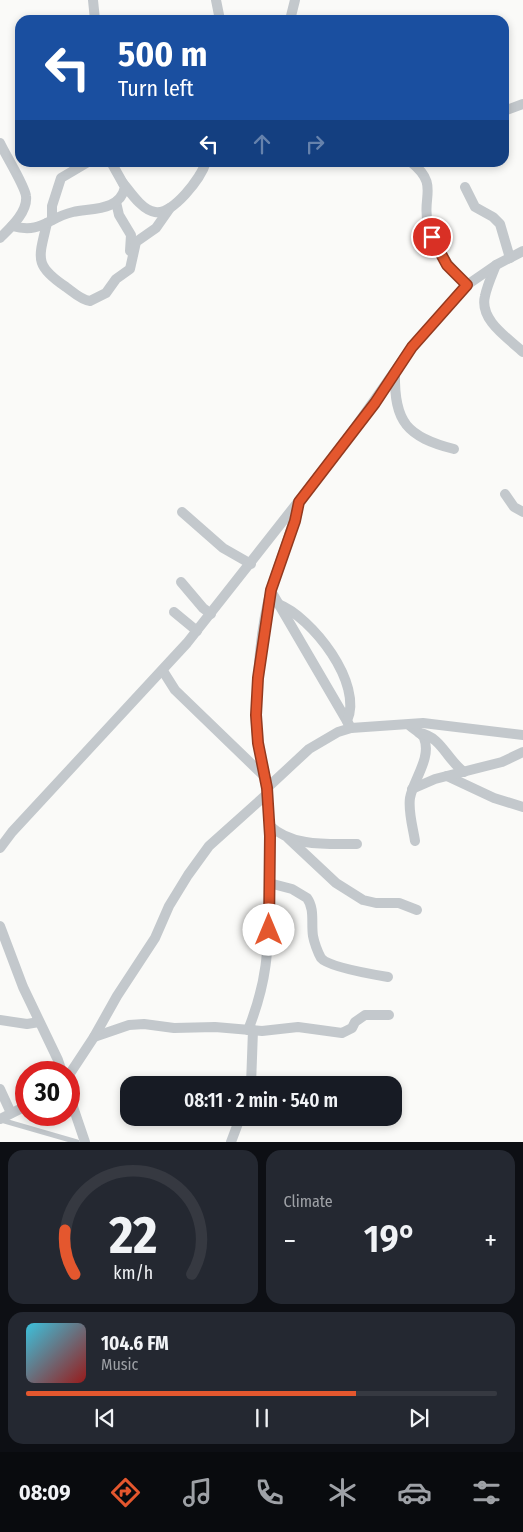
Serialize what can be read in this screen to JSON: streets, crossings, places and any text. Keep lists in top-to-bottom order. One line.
{"page":{"turn":["500 m","Turn left"],"limit":"30","trip":"08:11 · 2 min · 540 m","tile":"Climate","heat":["−","19°","+"],"song":["104.6 FM","Music"],"tabs":"08:09","gauge":["22","km/h"]}}
